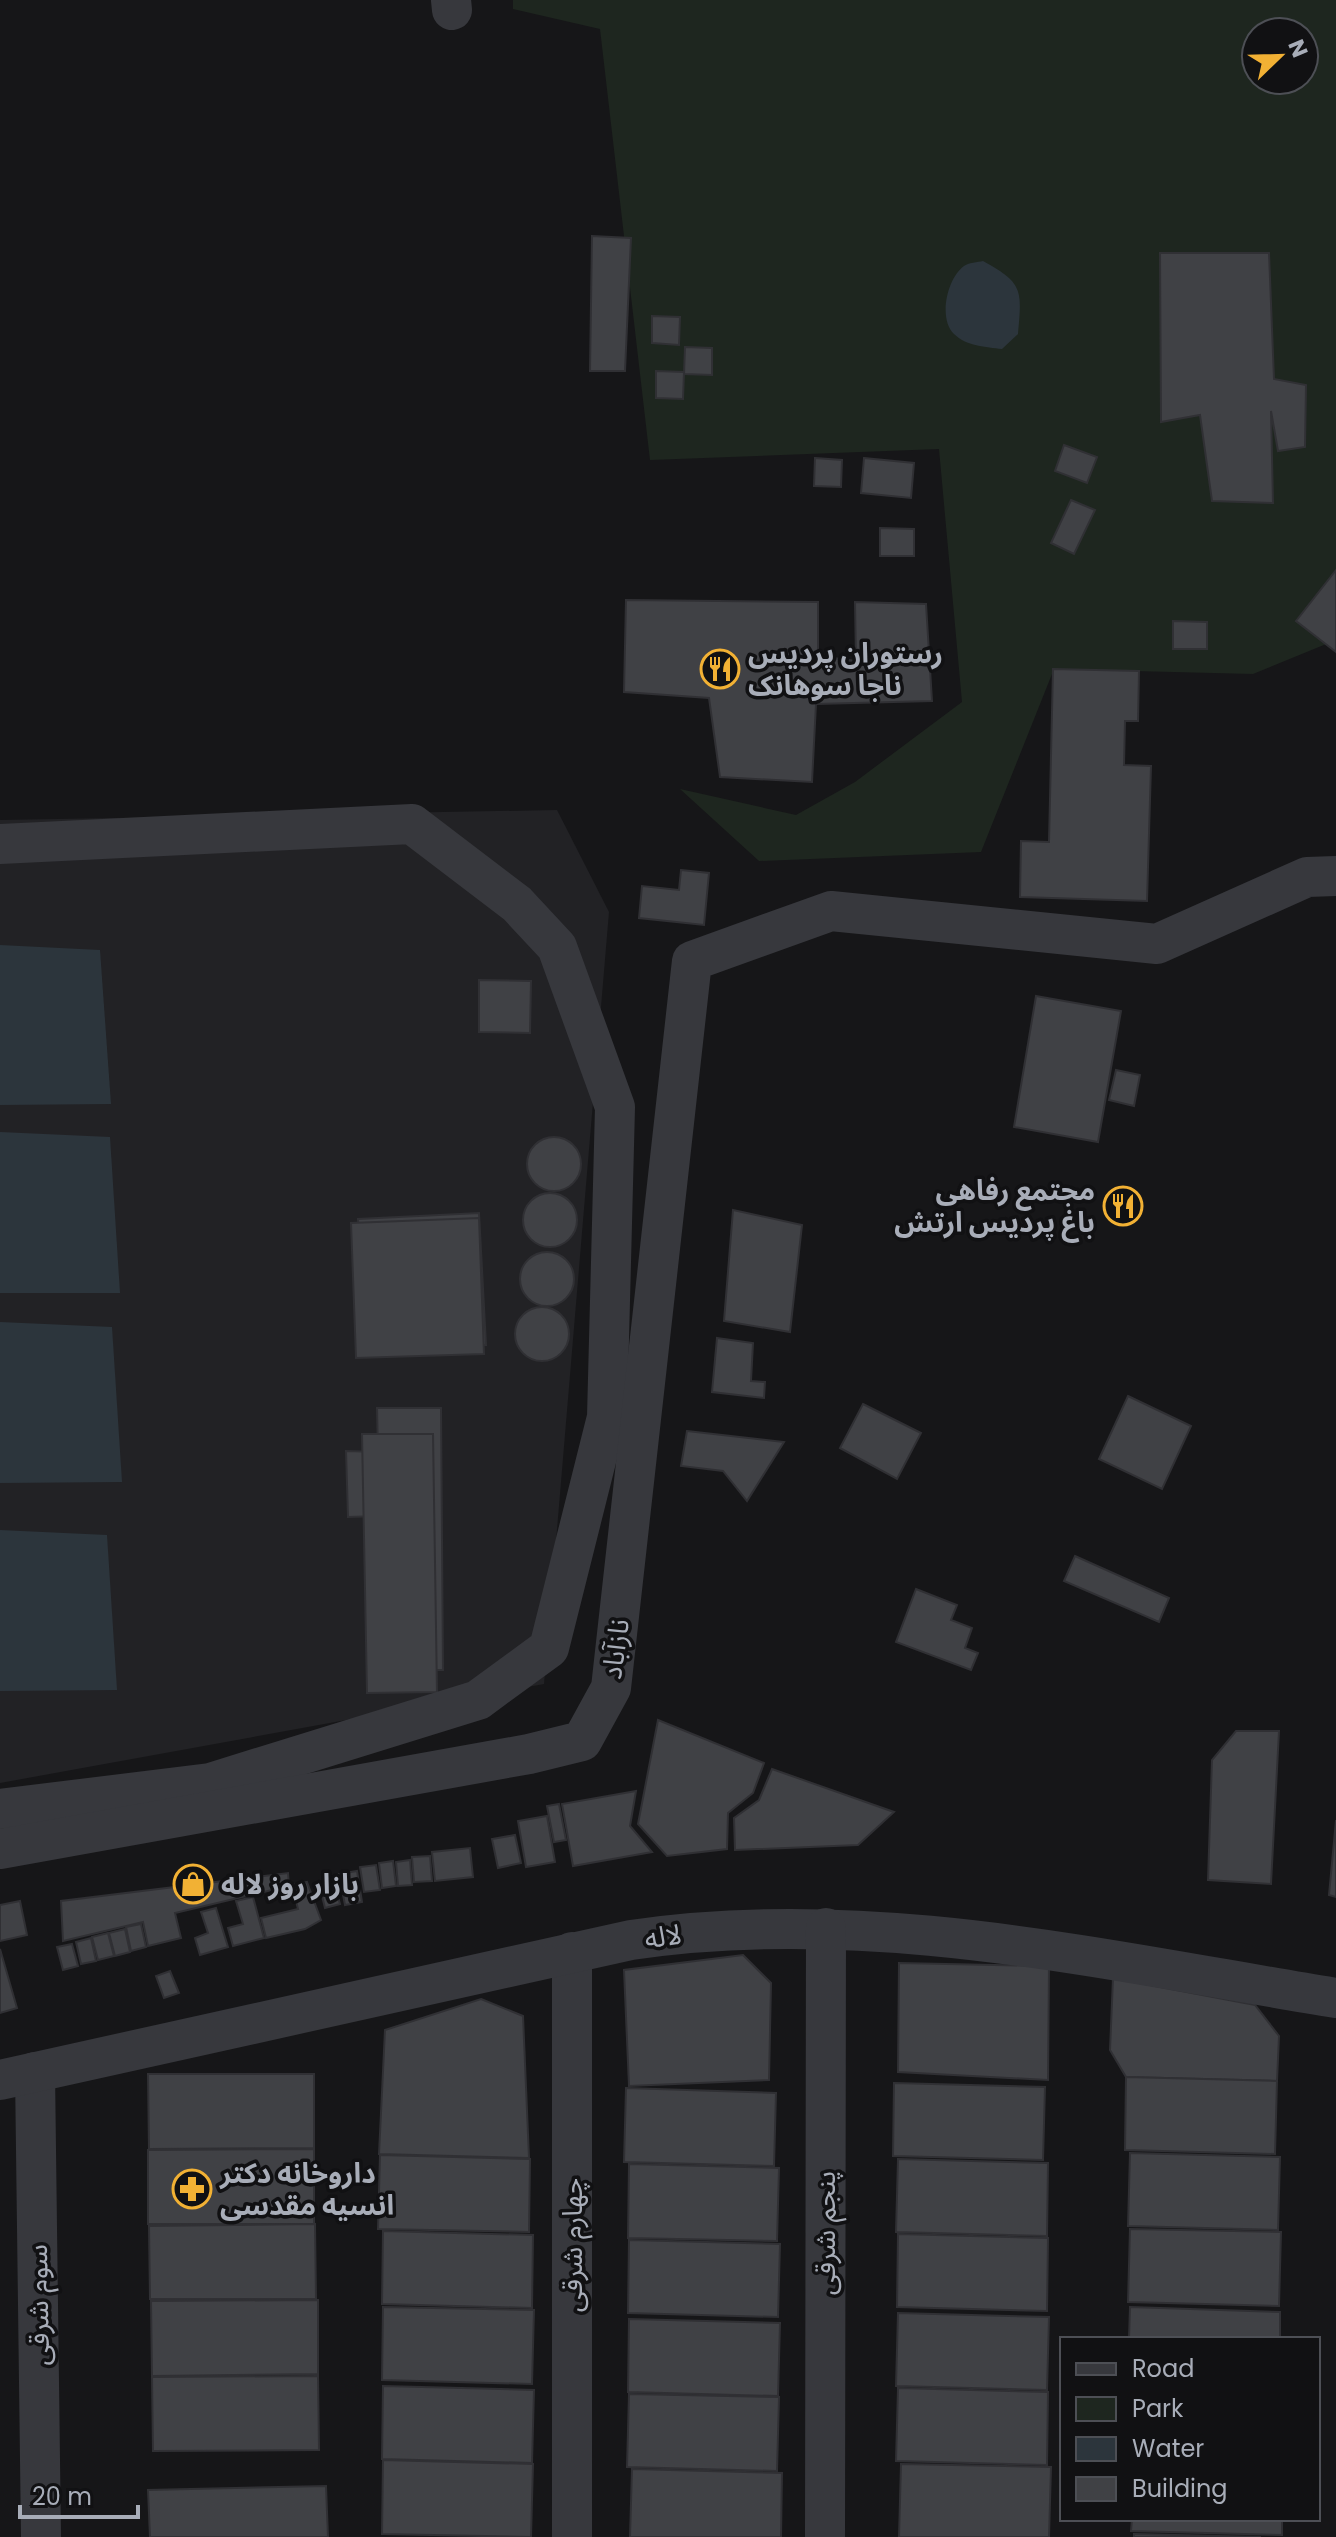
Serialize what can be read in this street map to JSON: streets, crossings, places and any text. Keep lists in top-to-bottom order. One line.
{"streets":{"street":["نازآباد","لاله","پنجم شرقی","چهارم شرقی","سوم شرقی"]},"crossings":[["لاله","پنجم شرقی"],["لاله","چهارم شرقی"],["لاله","سوم شرقی"]],"places":{"restaurant":["رستوران پردیس ناجا سوهانک","مجتمع رفاهی باغ پردیس ارتش"],"shop":["بازار روز لاله"],"pharmacy":["داروخانه دکتر انسیه مقدسی"]},"legend":["Road","Park","Water","Building"],"scale_bar":"20 m","north":"top right"}
